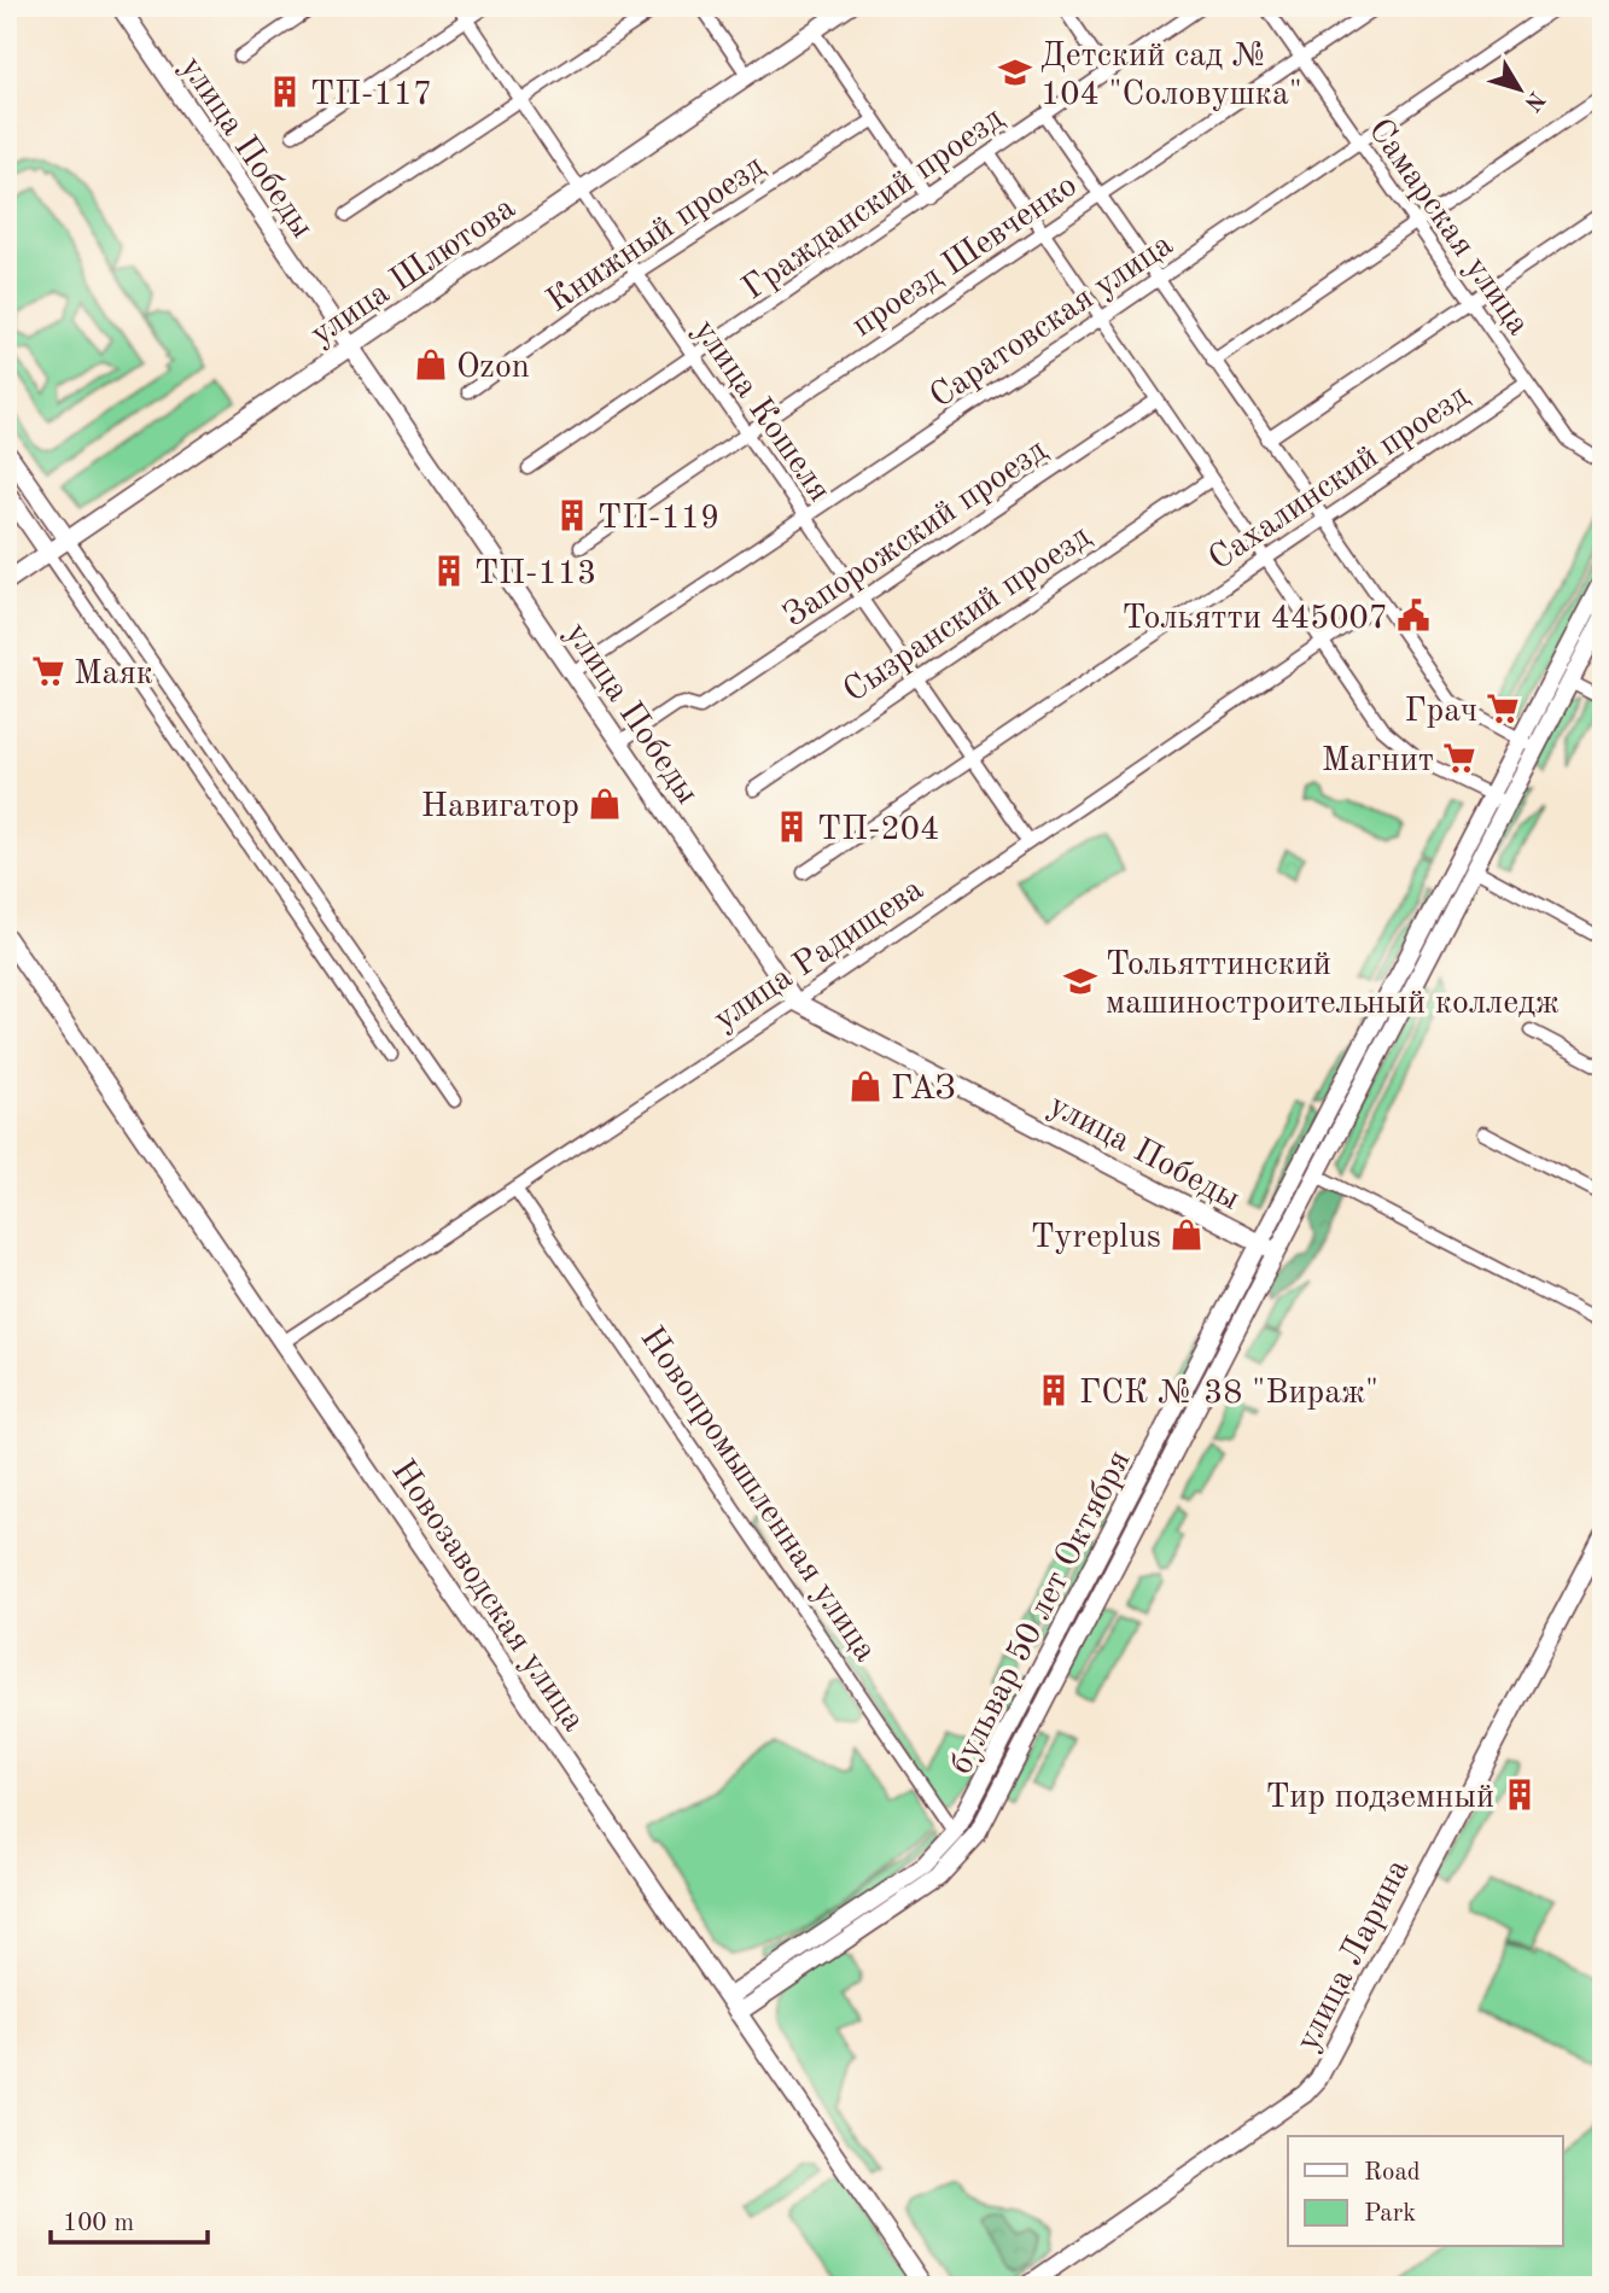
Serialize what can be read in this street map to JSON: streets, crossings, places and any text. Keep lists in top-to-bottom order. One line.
{"streets":{"main road":["улица Победы","улица Шлютова","Новозаводская улица","бульвар 50 лет Октября","улица Ларина"],"street":["Гражданский проезд","Самарская улица","Книжный проезд","проезд Шевченко","Саратовская улица","улица Кошеля","Сахалинский проезд","Запорожский проезд","Сызранский проезд","улица Радищева","Новопромышленная улица"]},"crossings":[["улица Победы","улица Шлютова"],["улица Победы","Саратовская улица"],["улица Победы","Запорожский проезд"],["улица Победы","улица Радищева"],["улица Победы","бульвар 50 лет Октября"],["Гражданский проезд","улица Кошеля"],["Самарская улица","проезд Шевченко"],["Самарская улица","Саратовская улица"],["Самарская улица","Сахалинский проезд"],["Книжный проезд","улица Кошеля"],["проезд Шевченко","улица Кошеля"],["улица Шлютова","улица Кошеля"],["Саратовская улица","улица Кошеля"],["улица Кошеля","Сахалинский проезд"],["улица Кошеля","Запорожский проезд"],["улица Кошеля","Сызранский проезд"],["улица Кошеля","улица Радищева"],["улица Радищева","Новопромышленная улица"],["улица Радищева","Новозаводская улица"],["Новопромышленная улица","бульвар 50 лет Октября"],["Новозаводская улица","бульвар 50 лет Октября"]],"places":{"school or university":["Детский сад № 104 \"Соловушка\"","Тольяттинский машиностроительный колледж"],"building":["ТП-117","ТП-119","ТП-113","ТП-204","ГСК № 38 \"Вираж\"","Тир подземный"],"shop":["Ozon","Навигатор","ГАЗ","Tyreplus"],"public building":["Тольятти 445007"],"supermarket":["Маяк","Грач","Магнит"]},"legend":["Road","Park"],"scale_bar":"100 m","north":"bottom right"}
